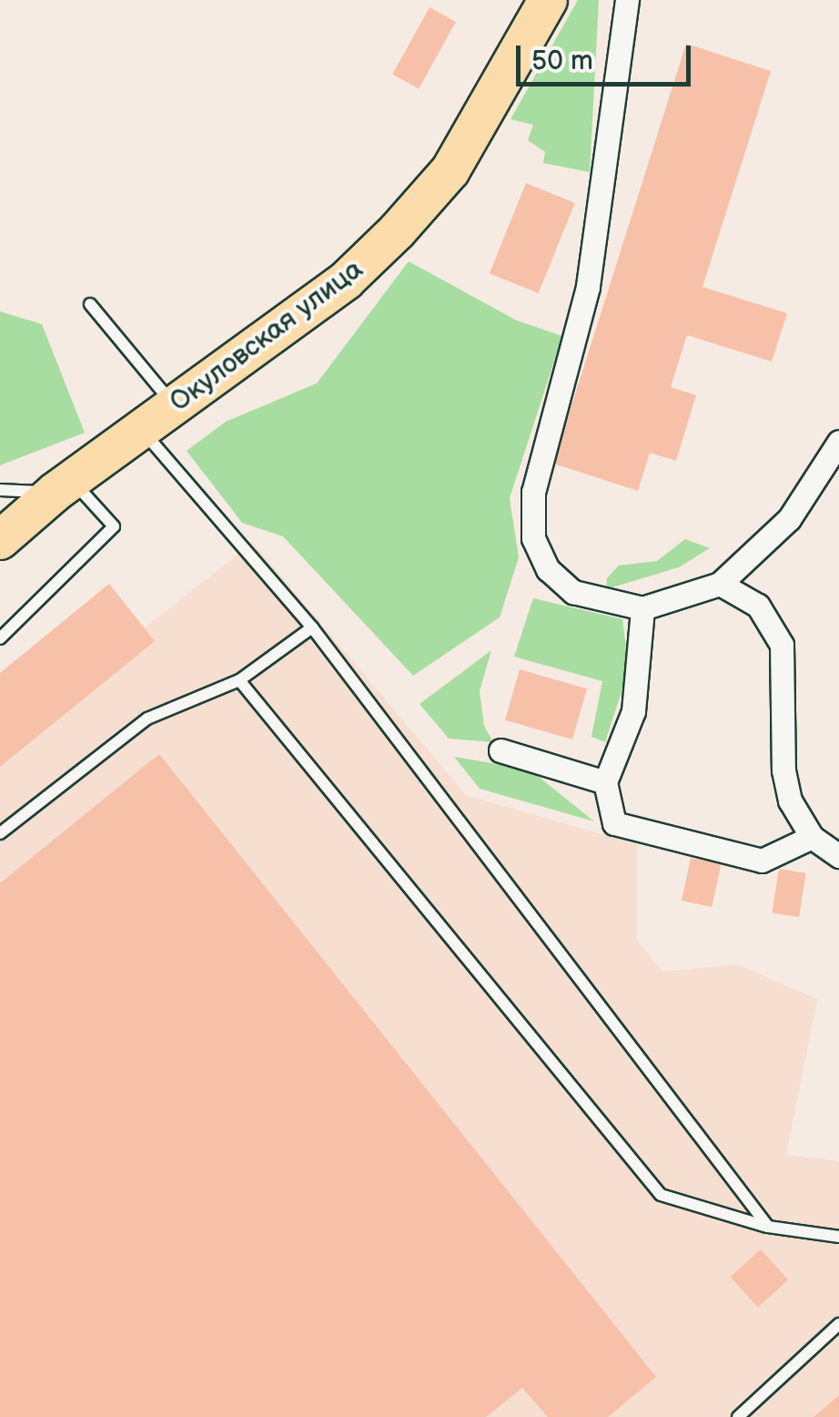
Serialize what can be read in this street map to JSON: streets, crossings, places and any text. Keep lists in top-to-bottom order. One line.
{"streets":{"main road":["Окуловская улица"]},"scale_bar":"50 m"}
